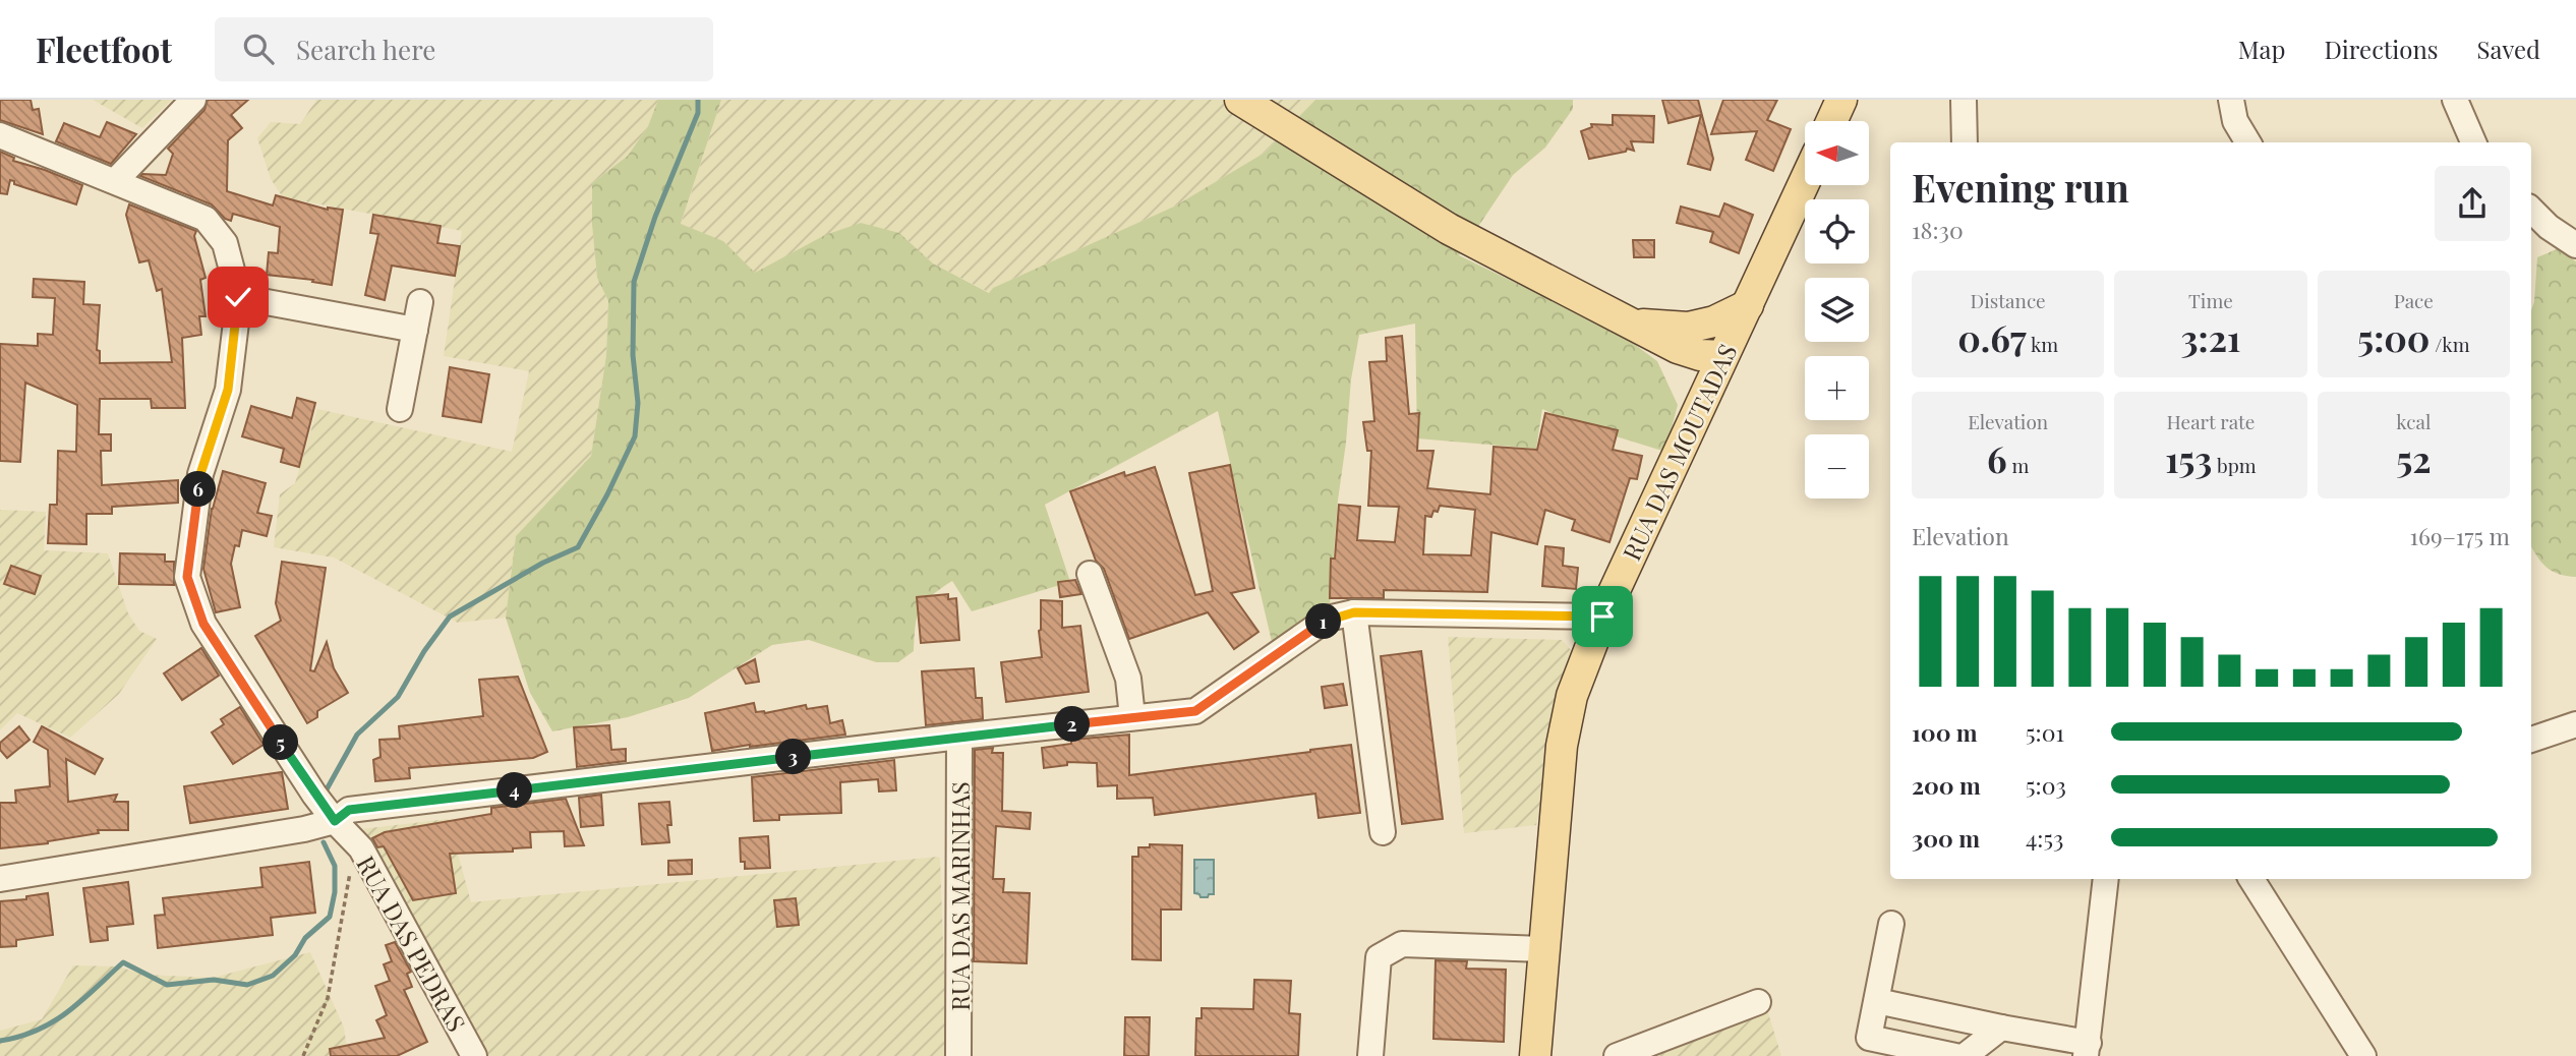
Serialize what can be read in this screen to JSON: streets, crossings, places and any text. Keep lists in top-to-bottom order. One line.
{"streets":{"main road":["RUA DAS MOUTADAS"],"street":["RUA DAS MARINHAS","RUA DAS PEDRAS"]},"north":"left","page":{"header":"Fleetfoot","search":"Search here","nav":["Map","Directions","Saved"],"map_buttons":["+","−"],"heading":["Evening run","18:30"],"stats":[["Distance","0.67 km"],["Time","3:21"],["Pace","5:00 /km"],["Elevation","6 m"],["Heart rate","153 bpm"],["kcal","52"]],"pins":["6","1","2","5","3","4"],"chart":["Elevation","169–175 m"],"list":[{"name":"100 m","note":"5:01"},{"name":"200 m","note":"5:03"},{"name":"300 m","note":"4:53"}]}}
